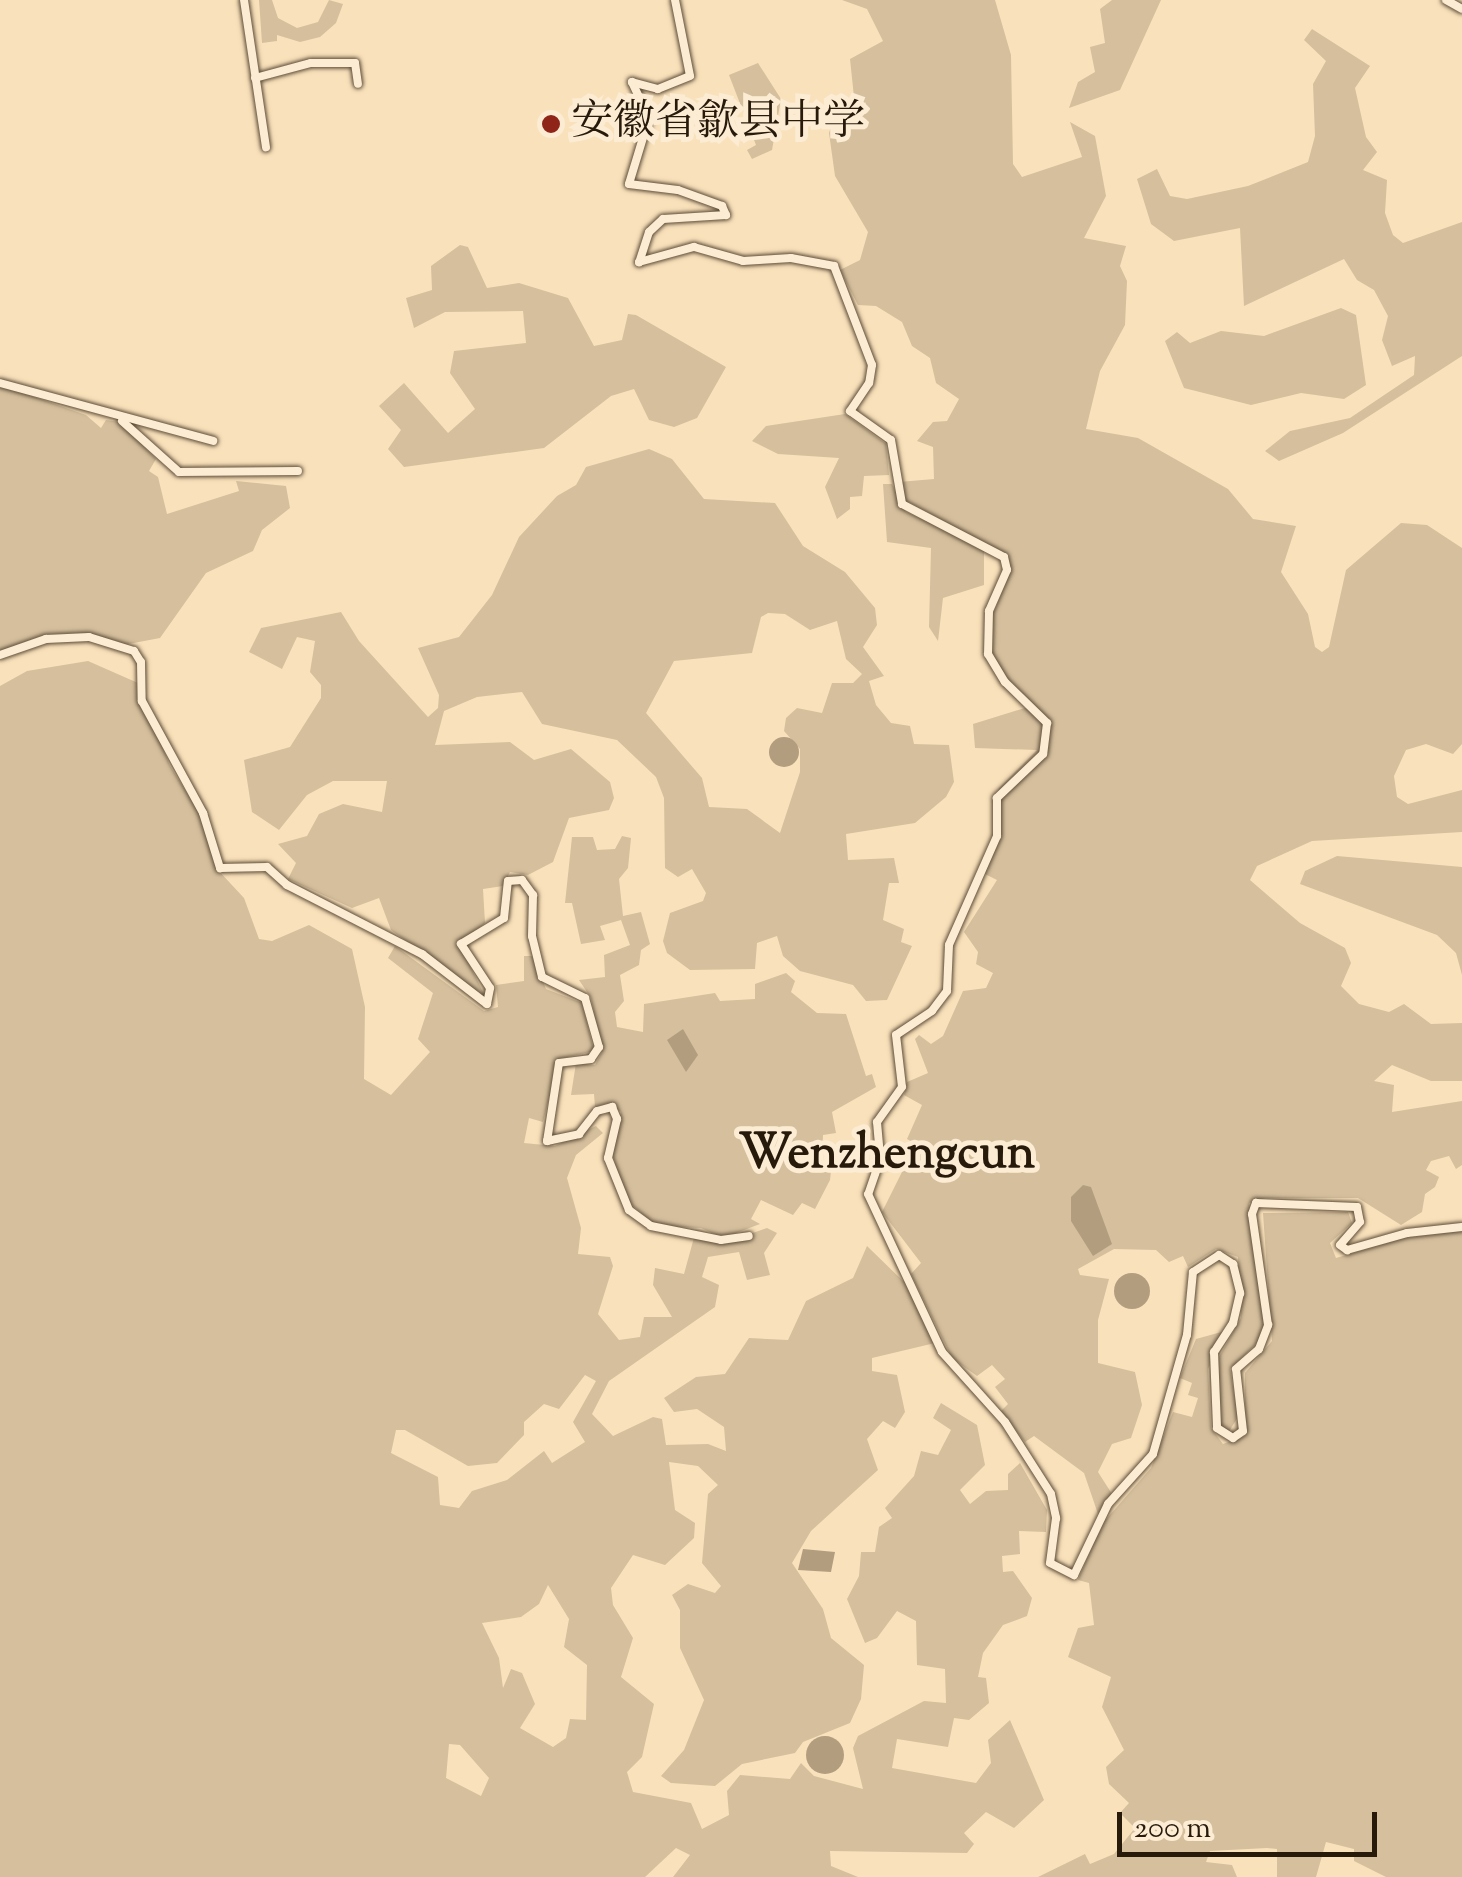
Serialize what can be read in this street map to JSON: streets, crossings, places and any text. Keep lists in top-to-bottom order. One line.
{"districts":["Wenzhengcun"],"places":["安徽省歙县中学"],"scale_bar":"200 m"}
